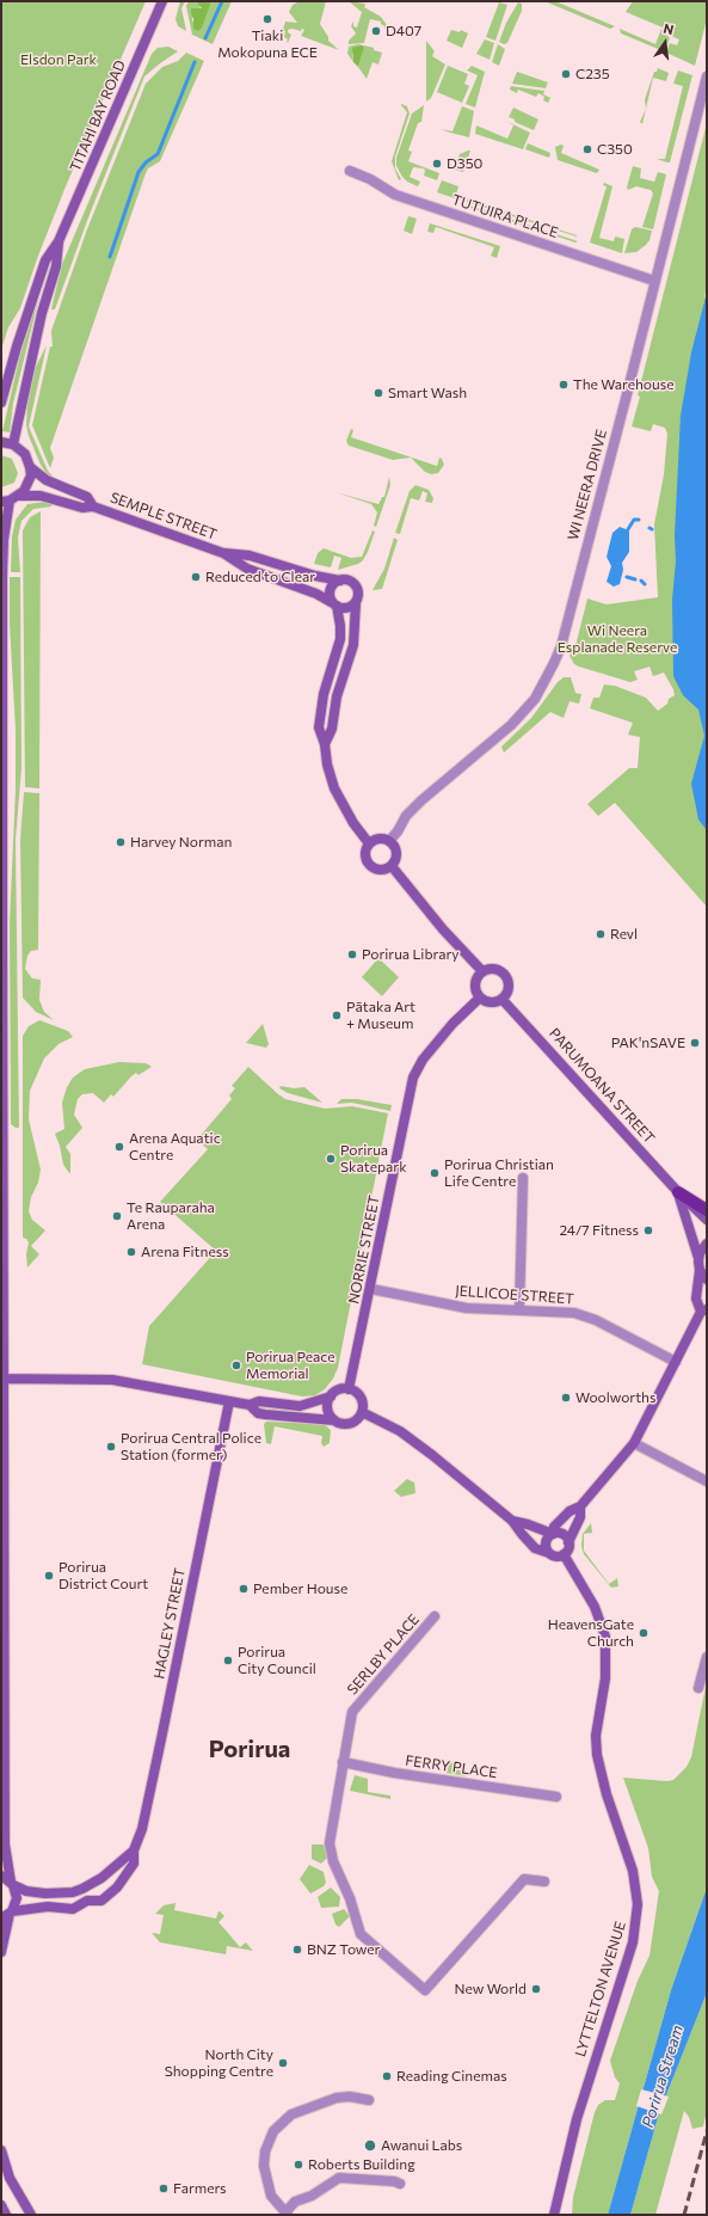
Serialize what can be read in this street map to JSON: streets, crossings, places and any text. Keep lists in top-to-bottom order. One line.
{"streets":{"main road":["TITAHI BAY ROAD","SEMPLE STREET","PARUMOANA STREET","NORRIE STREET","HAGLEY STREET","LYTTELTON AVENUE"],"street":["TUTUIRA PLACE","WI NEERA DRIVE","JELLICOE STREET","SERLBY PLACE","FERRY PLACE"]},"crossings":[["TUTUIRA PLACE","WI NEERA DRIVE"],["PARUMOANA STREET","NORRIE STREET"],["NORRIE STREET","JELLICOE STREET"],["SERLBY PLACE","FERRY PLACE"]],"districts":["Porirua"],"water":["Porirua Stream"],"parks":["Elsdon Park","Wi Neera Esplanade Reserve"],"places":["Tiaki Mokopuna ECE","D407","C235","C350","D350","The Warehouse","Smart Wash","Reduced to Clear","Harvey Norman","Revl","Porirua Library","Pātaka Art + Museum","PAK'nSAVE","Arena Aquatic Centre","Porirua Skatepark","Porirua Christian Life Centre","Te Rauparaha Arena","24/7 Fitness","Arena Fitness","Porirua Peace Memorial","Woolworths","Porirua Central Police Station (former)","Porirua District Court","Pember House","HeavensGate Church","Porirua City Council","BNZ Tower","New World","North City Shopping Centre","Reading Cinemas","Awanui Labs","Roberts Building","Farmers"],"north":"top"}
